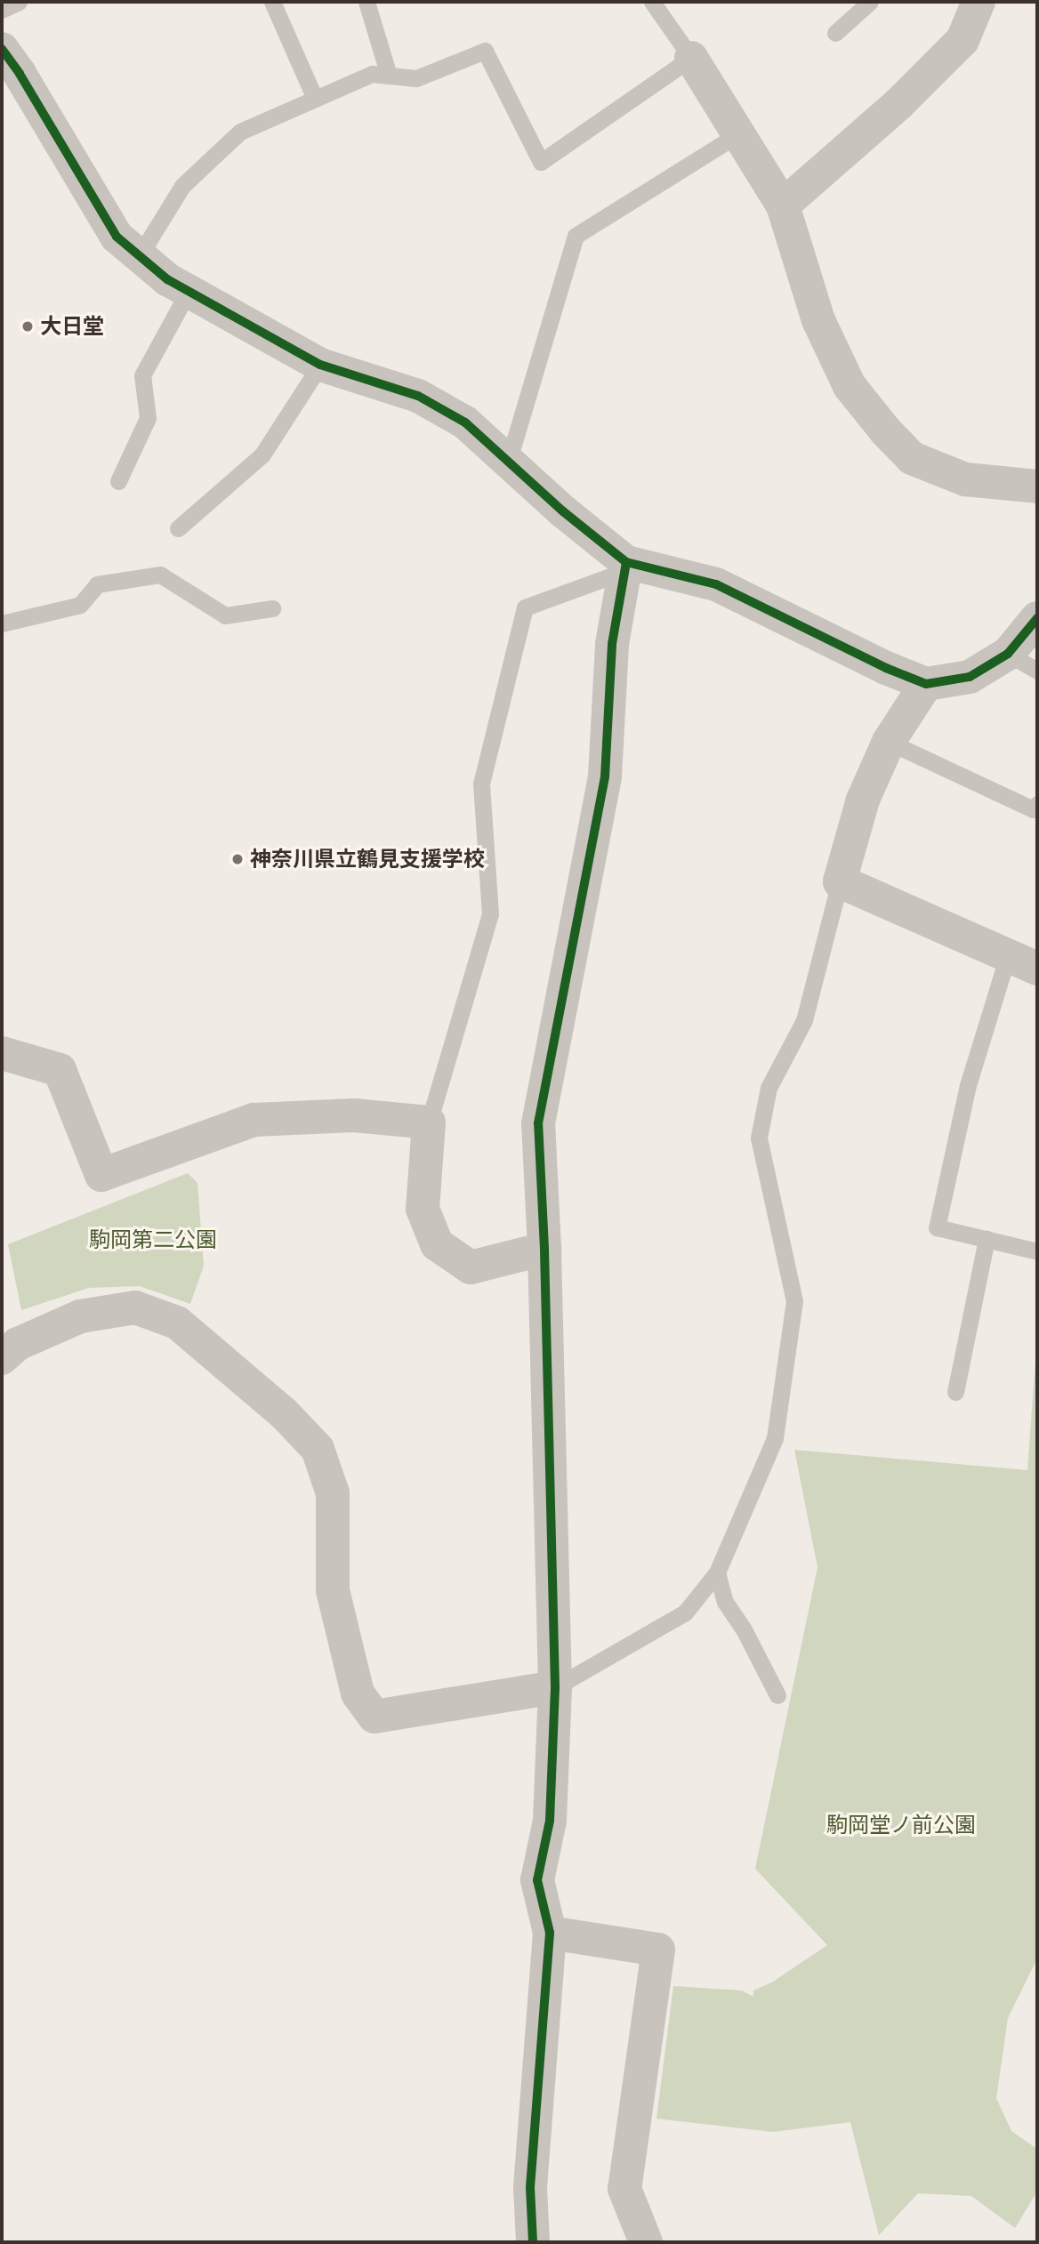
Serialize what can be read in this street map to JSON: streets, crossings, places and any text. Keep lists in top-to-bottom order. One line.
{"parks":["駒岡第二公園","駒岡堂ノ前公園"],"places":["大日堂","神奈川県立鶴見支援学校"]}
